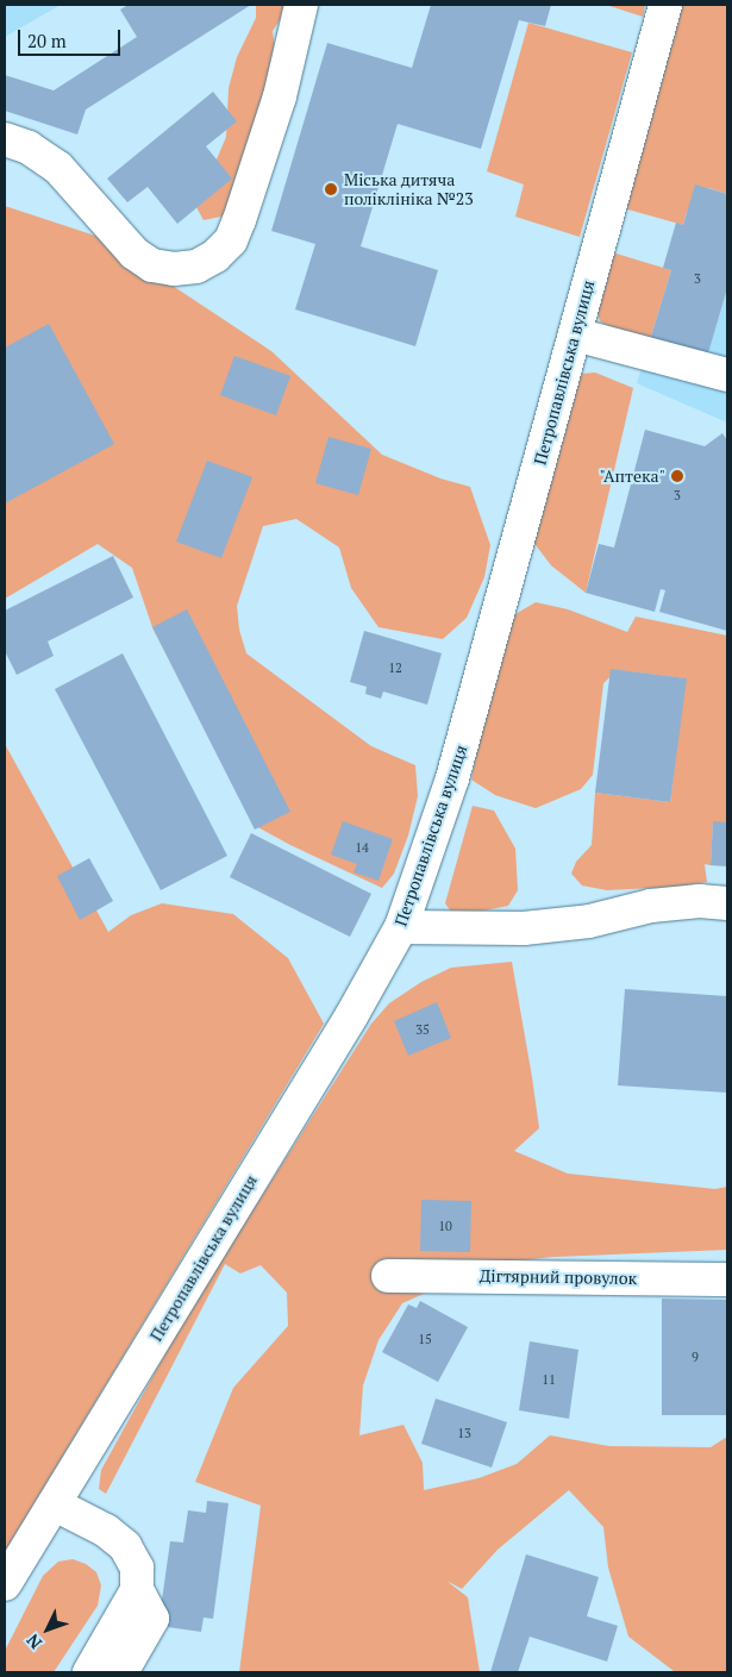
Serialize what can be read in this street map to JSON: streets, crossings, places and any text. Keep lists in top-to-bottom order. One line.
{"streets":{"street":["Петропавлівська вулиця","Дігтярний провулок"]},"places":["Міська дитяча поліклініка №23","\"Аптека\""],"house_numbers":["3","3","12","14","35","10","15","9","11","13"],"scale_bar":"20 m","north":"bottom left"}
